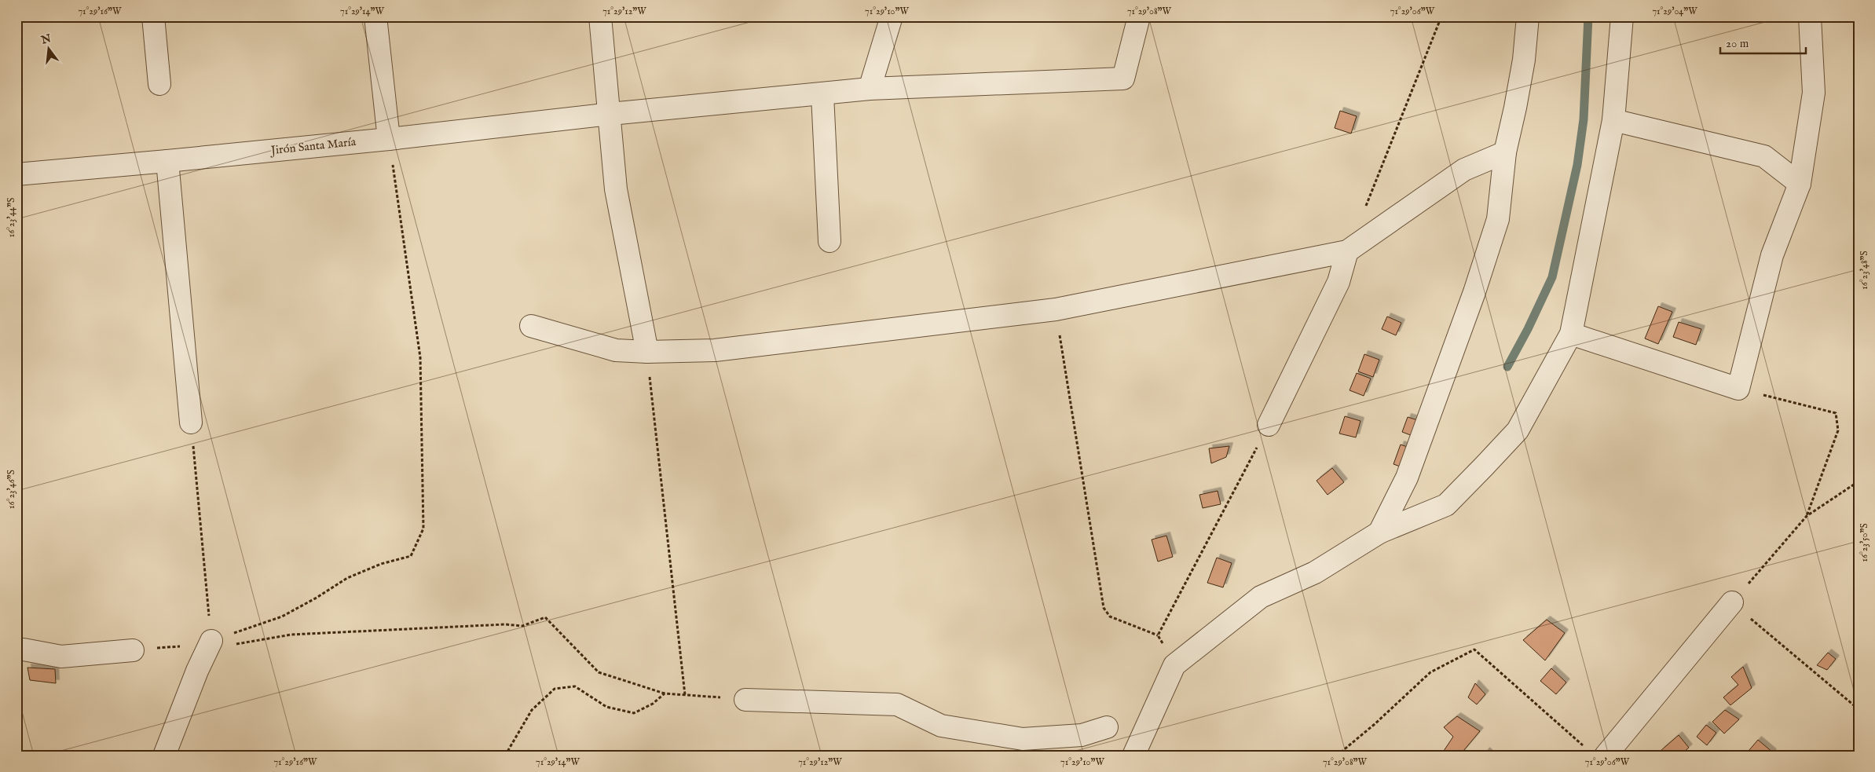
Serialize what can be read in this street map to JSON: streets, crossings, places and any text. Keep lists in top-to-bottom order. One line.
{"streets":{"street":["Jirón Santa María"]},"scale_bar":"20 m","north":"top","coordinates":["71°29'16\"W","71°29'14\"W","71°29'12\"W","71°29'10\"W","71°29'08\"W","71°29'06\"W","71°29'04\"W","16°23'44\"S","16°23'48\"S","16°23'46\"S","16°23'50\"S"]}
